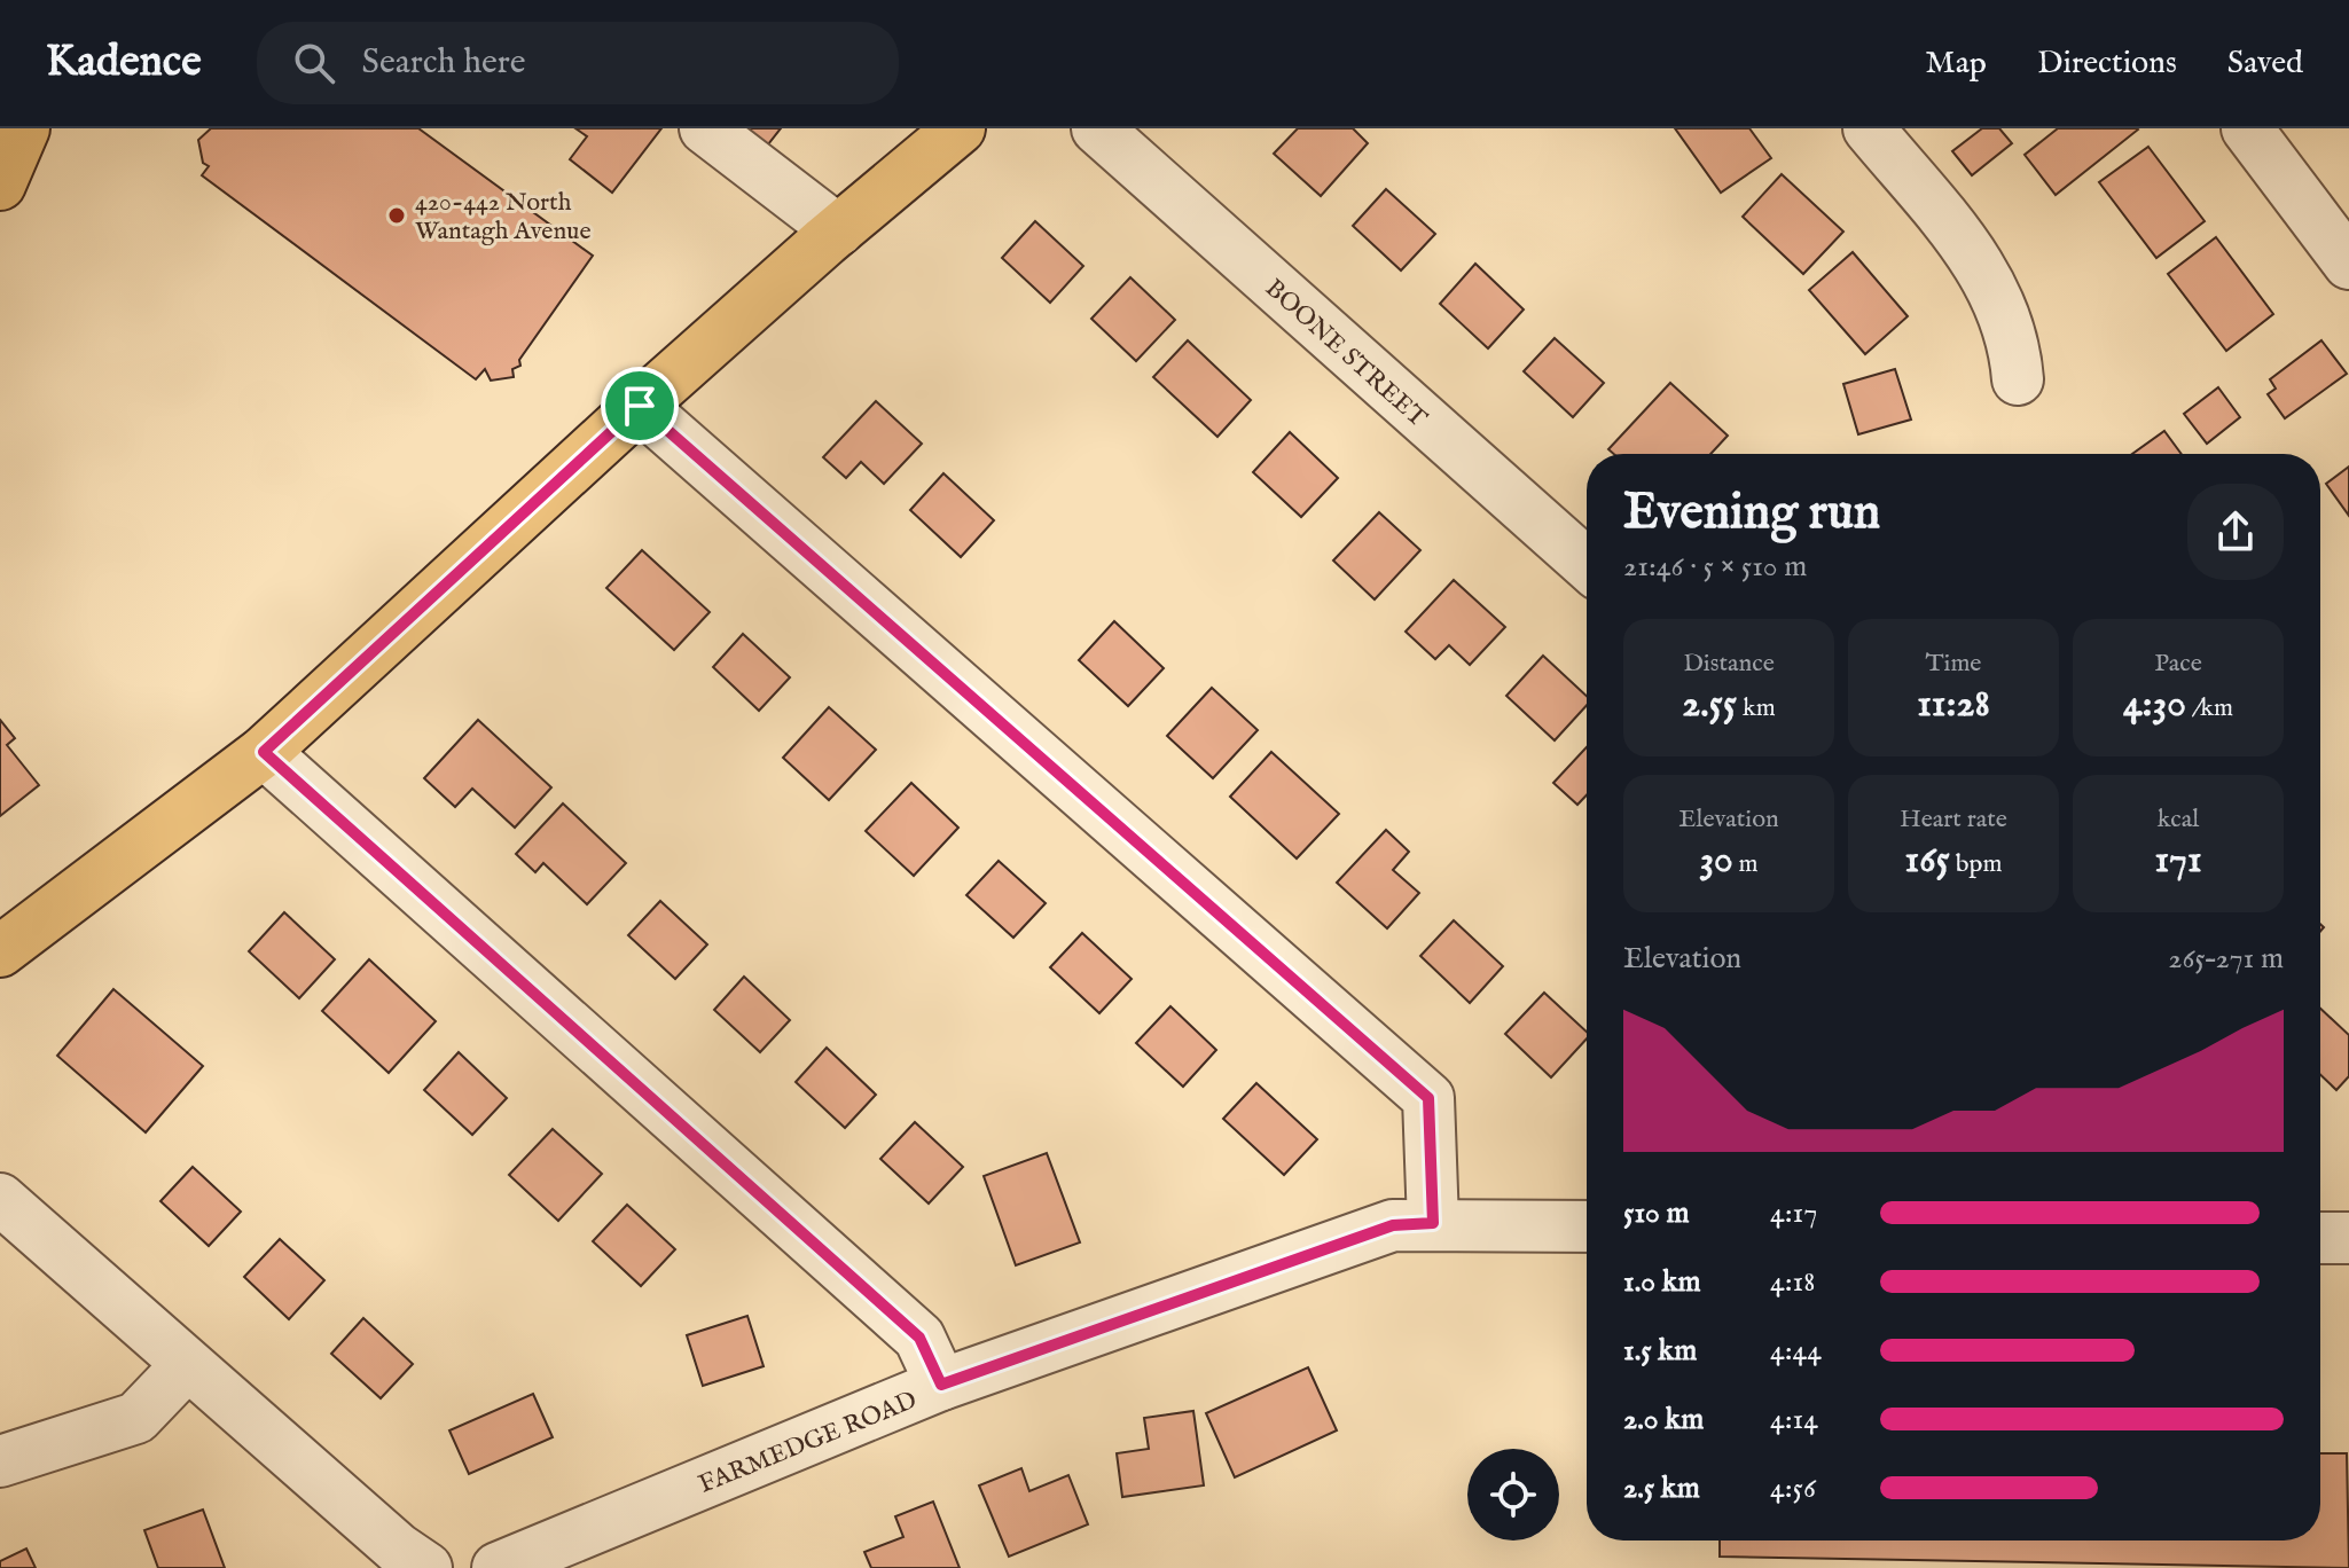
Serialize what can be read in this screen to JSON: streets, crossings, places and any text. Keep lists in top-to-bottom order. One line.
{"streets":{"street":["BOONE STREET","FARMEDGE ROAD"]},"places":["420-442 North Wantagh Avenue"],"page":{"header":"Kadence","search":"Search here","nav":["Map","Directions","Saved"],"heading":["Evening run","21:46 · 5 × 510 m"],"stats":[["Distance","2.55 km"],["Time","11:28"],["Pace","4:30 /km"],["Elevation","30 m"],["Heart rate","165 bpm"],["kcal","171"]],"chart":["Elevation","265–271 m"],"list":[{"name":"510 m","note":"4:17"},{"name":"1.0 km","note":"4:18"},{"name":"1.5 km","note":"4:44"},{"name":"2.0 km","note":"4:14"},{"name":"2.5 km","note":"4:56"}]}}
